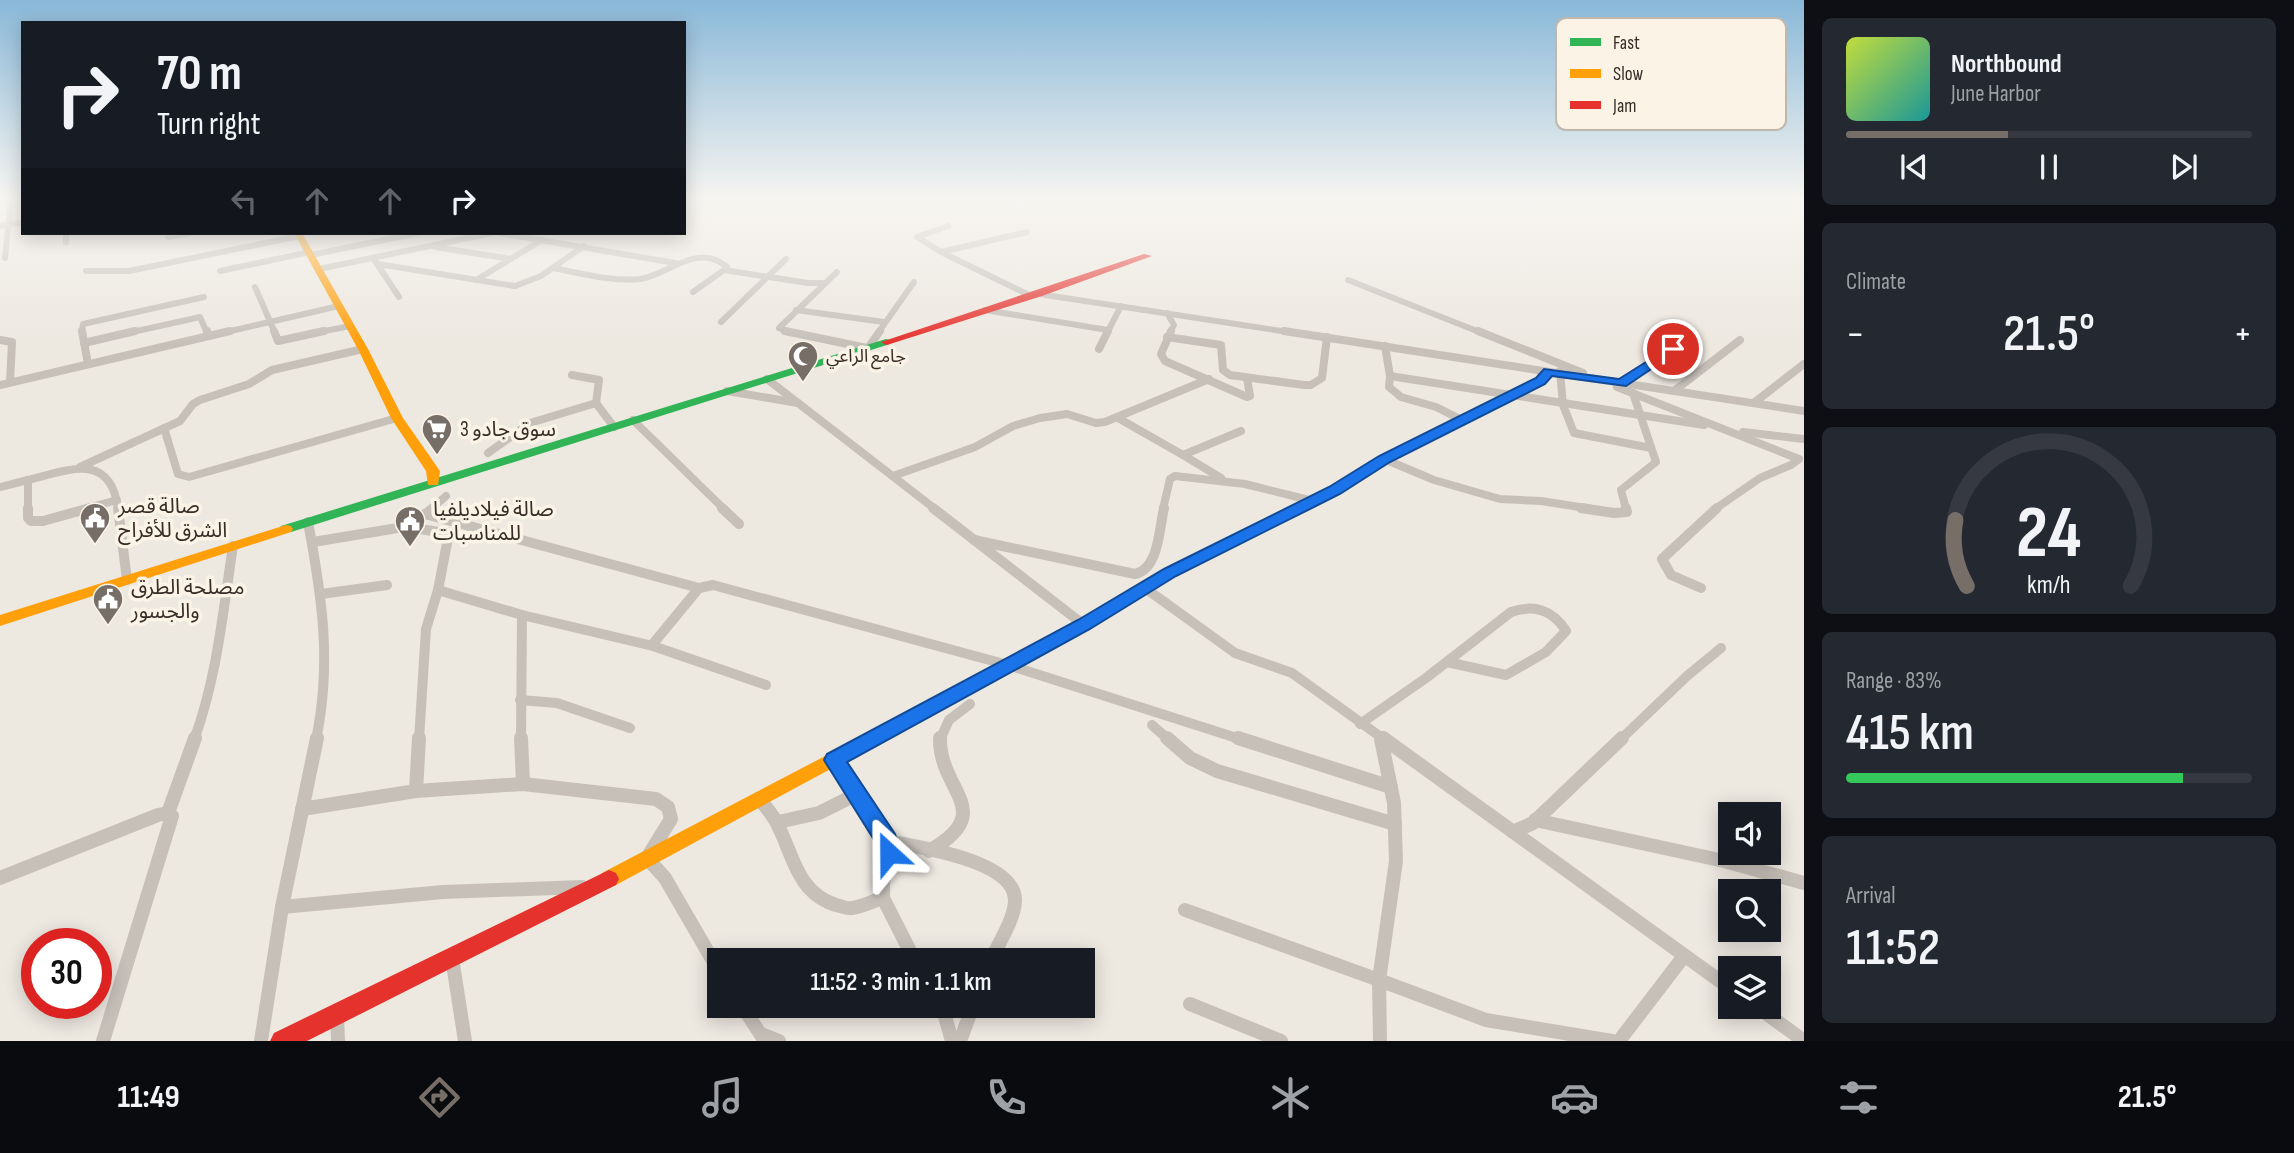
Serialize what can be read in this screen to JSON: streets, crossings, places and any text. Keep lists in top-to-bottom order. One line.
{"places":{"mosque":["جامع الراعي"],"supermarket":["سوق جادو 3"],"public building":["صالة قصر الشرق للأفراح","صالة فيلاديلفيا للمناسبات","مصلحة الطرق والجسور"]},"legend":["Fast","Slow","Jam"],"page":{"turn":["70 m","Turn right"],"song":["Northbound","June Harbor"],"tile":["Climate",["Range · 83%","415 km"],["Arrival","11:52"]],"heat":["−","21.5°","+"],"limit":"30","trip":"11:52 · 3 min · 1.1 km","tabs":["11:49","21.5°"],"gauge":["24","km/h"]}}
